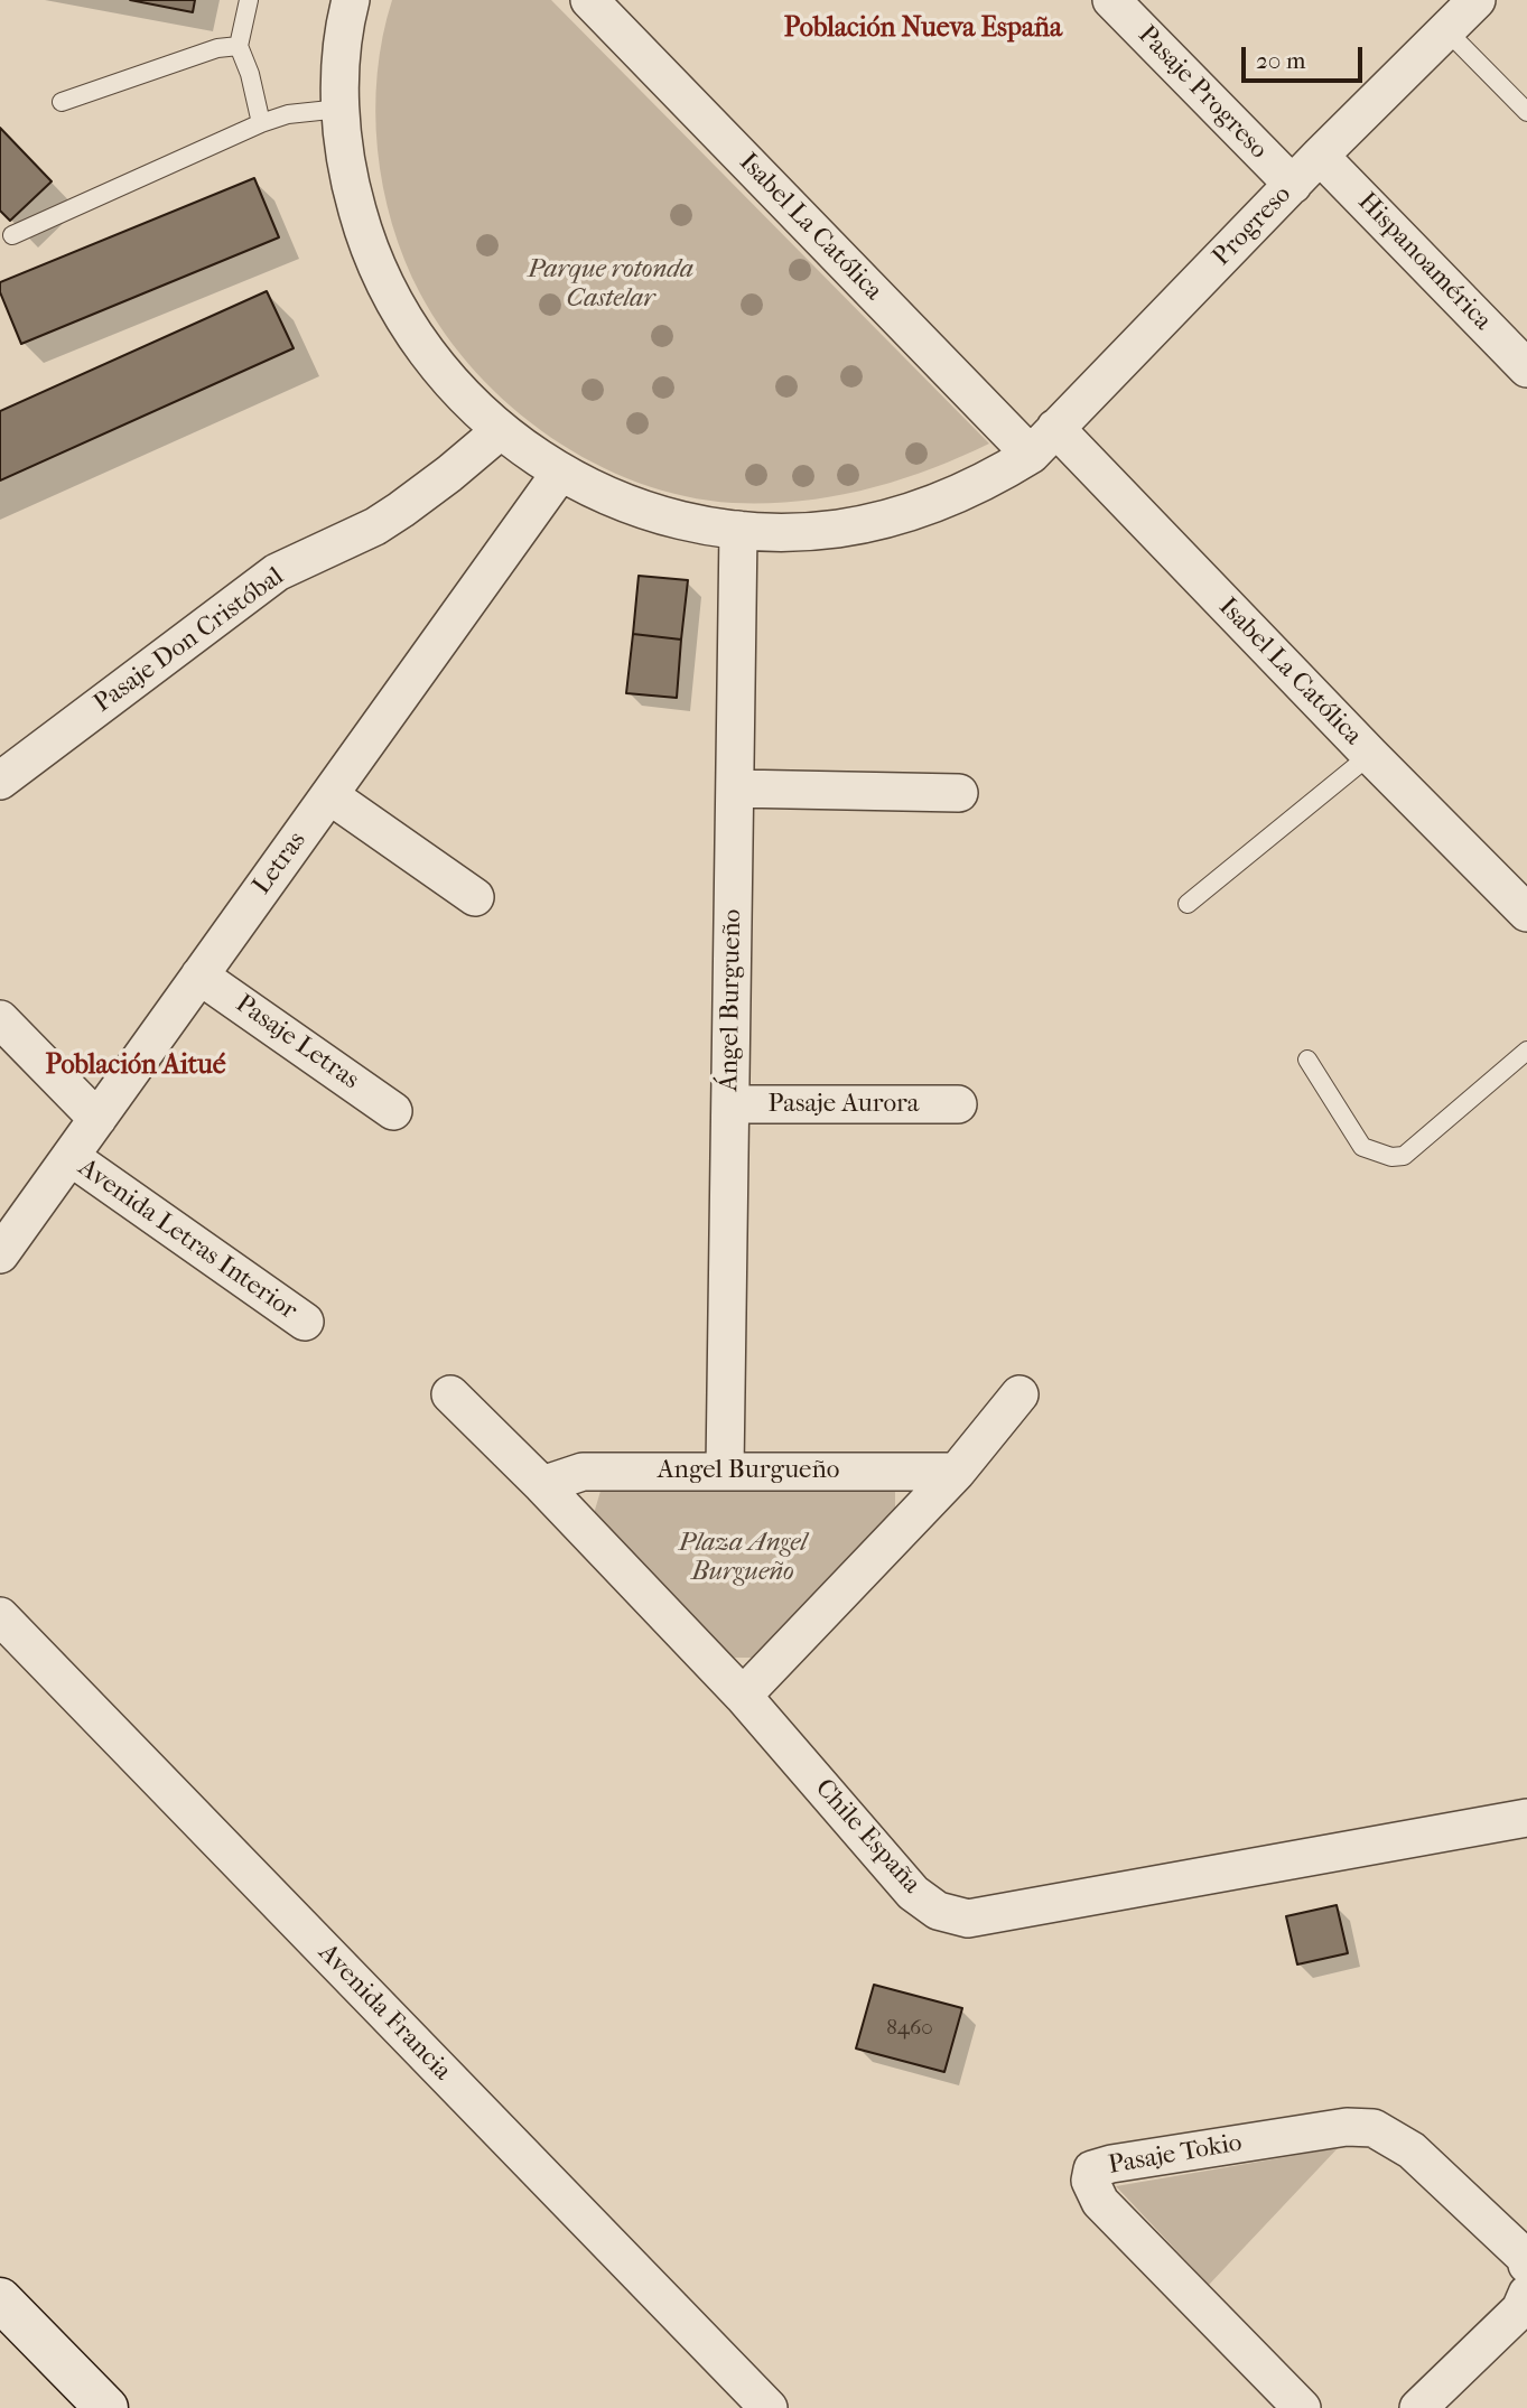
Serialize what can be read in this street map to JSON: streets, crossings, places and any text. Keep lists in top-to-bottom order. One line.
{"streets":{"street":["Pasaje Progreso","Progreso","Isabel La Católica","Hispanoamérica","Pasaje Don Cristóbal","Letras","Ángel Burgueño","Pasaje Letras","Pasaje Aurora","Avenida Letras Interior","Angel Burgueño","Chile España","Avenida Francia","Pasaje Tokio"]},"crossings":[["Pasaje Progreso","Progreso"],["Progreso","Isabel La Católica"],["Progreso","Hispanoamérica"],["Progreso","Pasaje Don Cristóbal"],["Progreso","Letras"],["Progreso","Ángel Burgueño"],["Letras","Pasaje Letras"],["Letras","Avenida Letras Interior"],["Ángel Burgueño","Pasaje Aurora"],["Ángel Burgueño","Angel Burgueño"],["Angel Burgueño","Chile España"]],"districts":["Población Nueva España","Población Aitué"],"parks":["Parque rotonda Castelar","Plaza Angel Burgueño"],"house_numbers":["8460"],"scale_bar":"20 m"}
